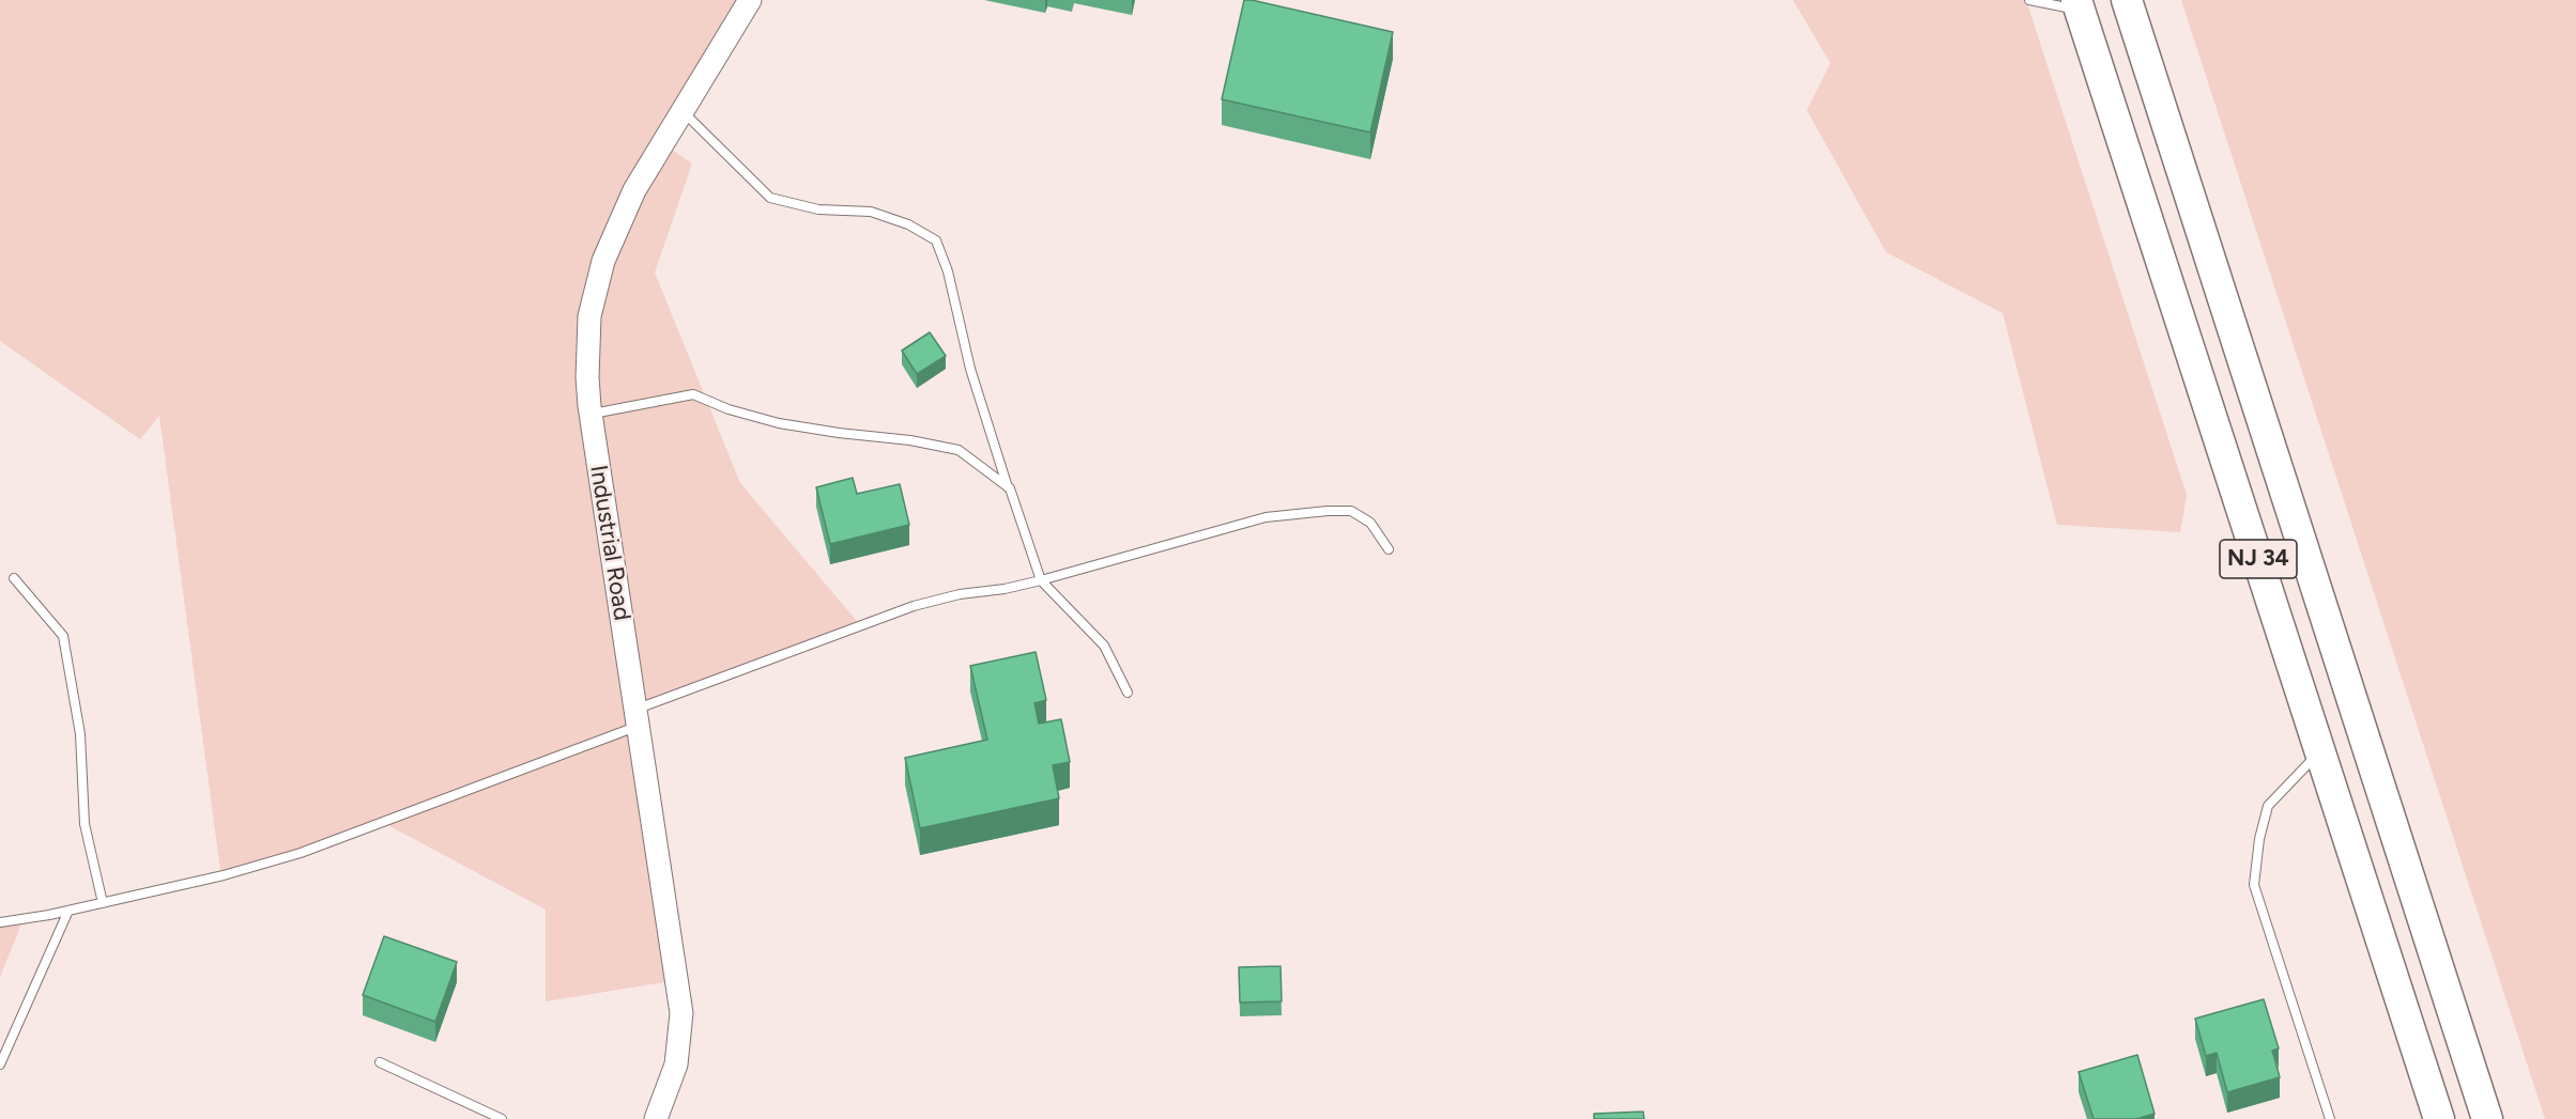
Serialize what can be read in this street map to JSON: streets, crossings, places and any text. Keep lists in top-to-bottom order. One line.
{"streets":{"highway":["NJ 34"],"street":["Industrial Road"]}}
